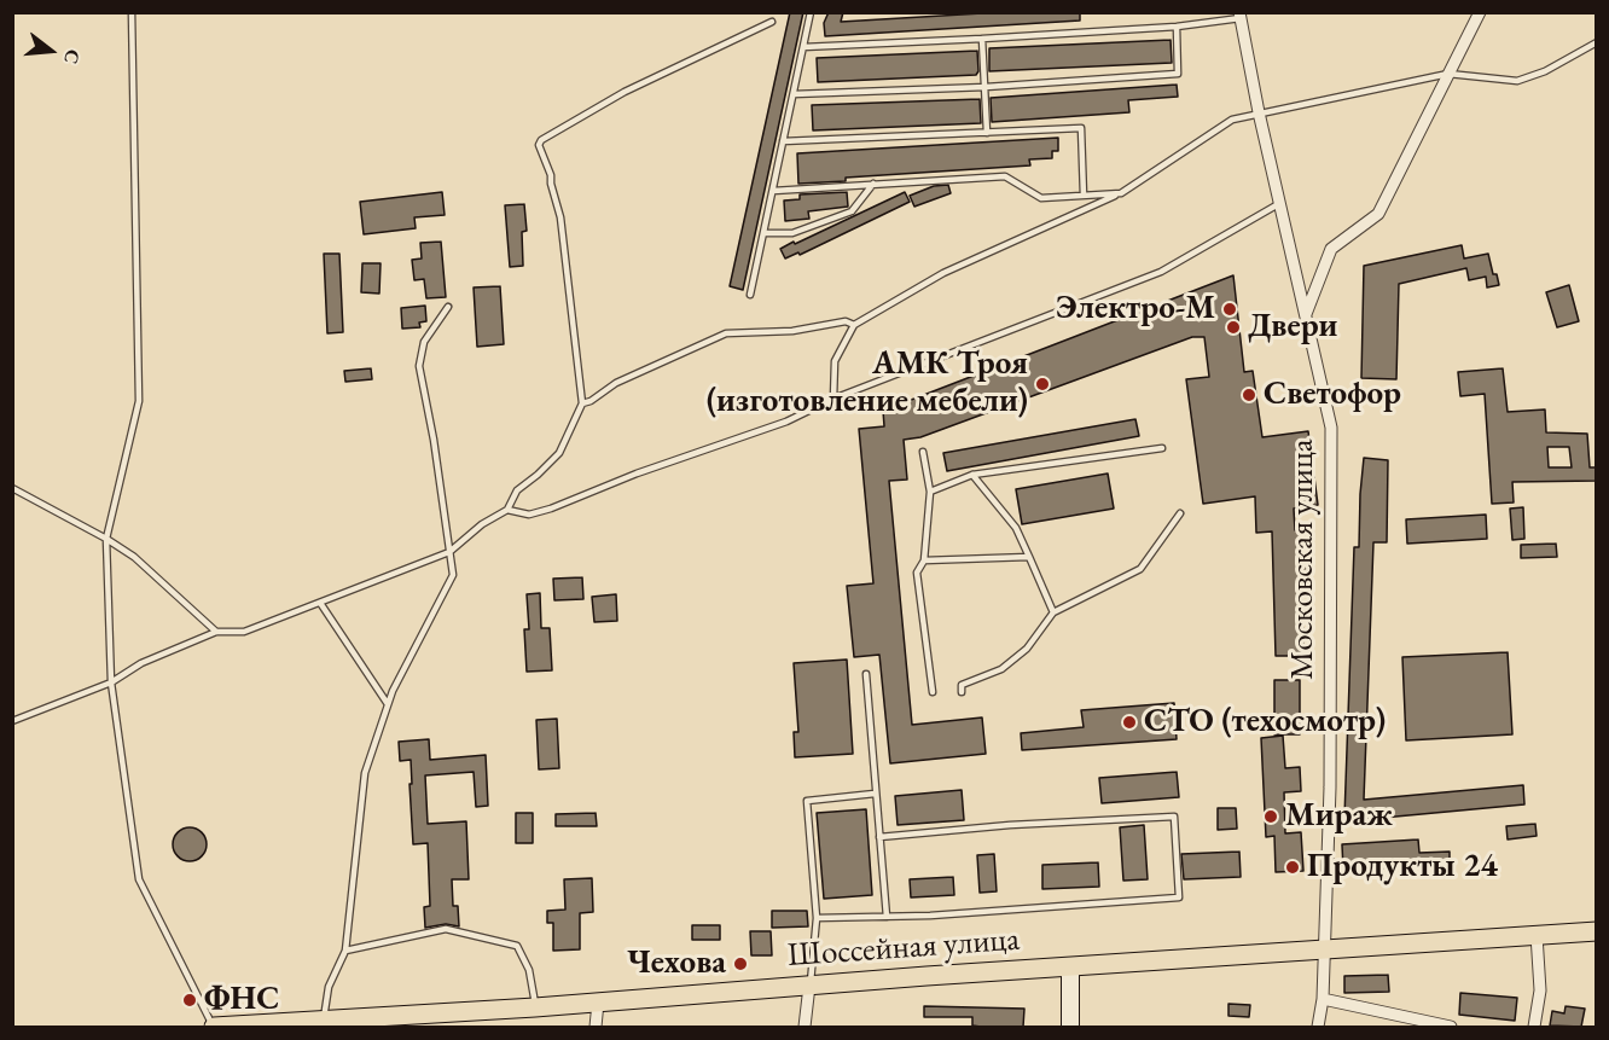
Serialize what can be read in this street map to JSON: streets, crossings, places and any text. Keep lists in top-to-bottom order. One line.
{"streets":{"highway":["Шоссейная улица"],"street":["Московская улица"]},"crossings":[["Московская улица","Шоссейная улица"]],"places":["Электро-М","Двери","АМК Троя (изготовление мебели)","Светофор","СТО (техосмотр)","Мираж","Продукты 24","Чехова","ФНС"],"north":"right"}
